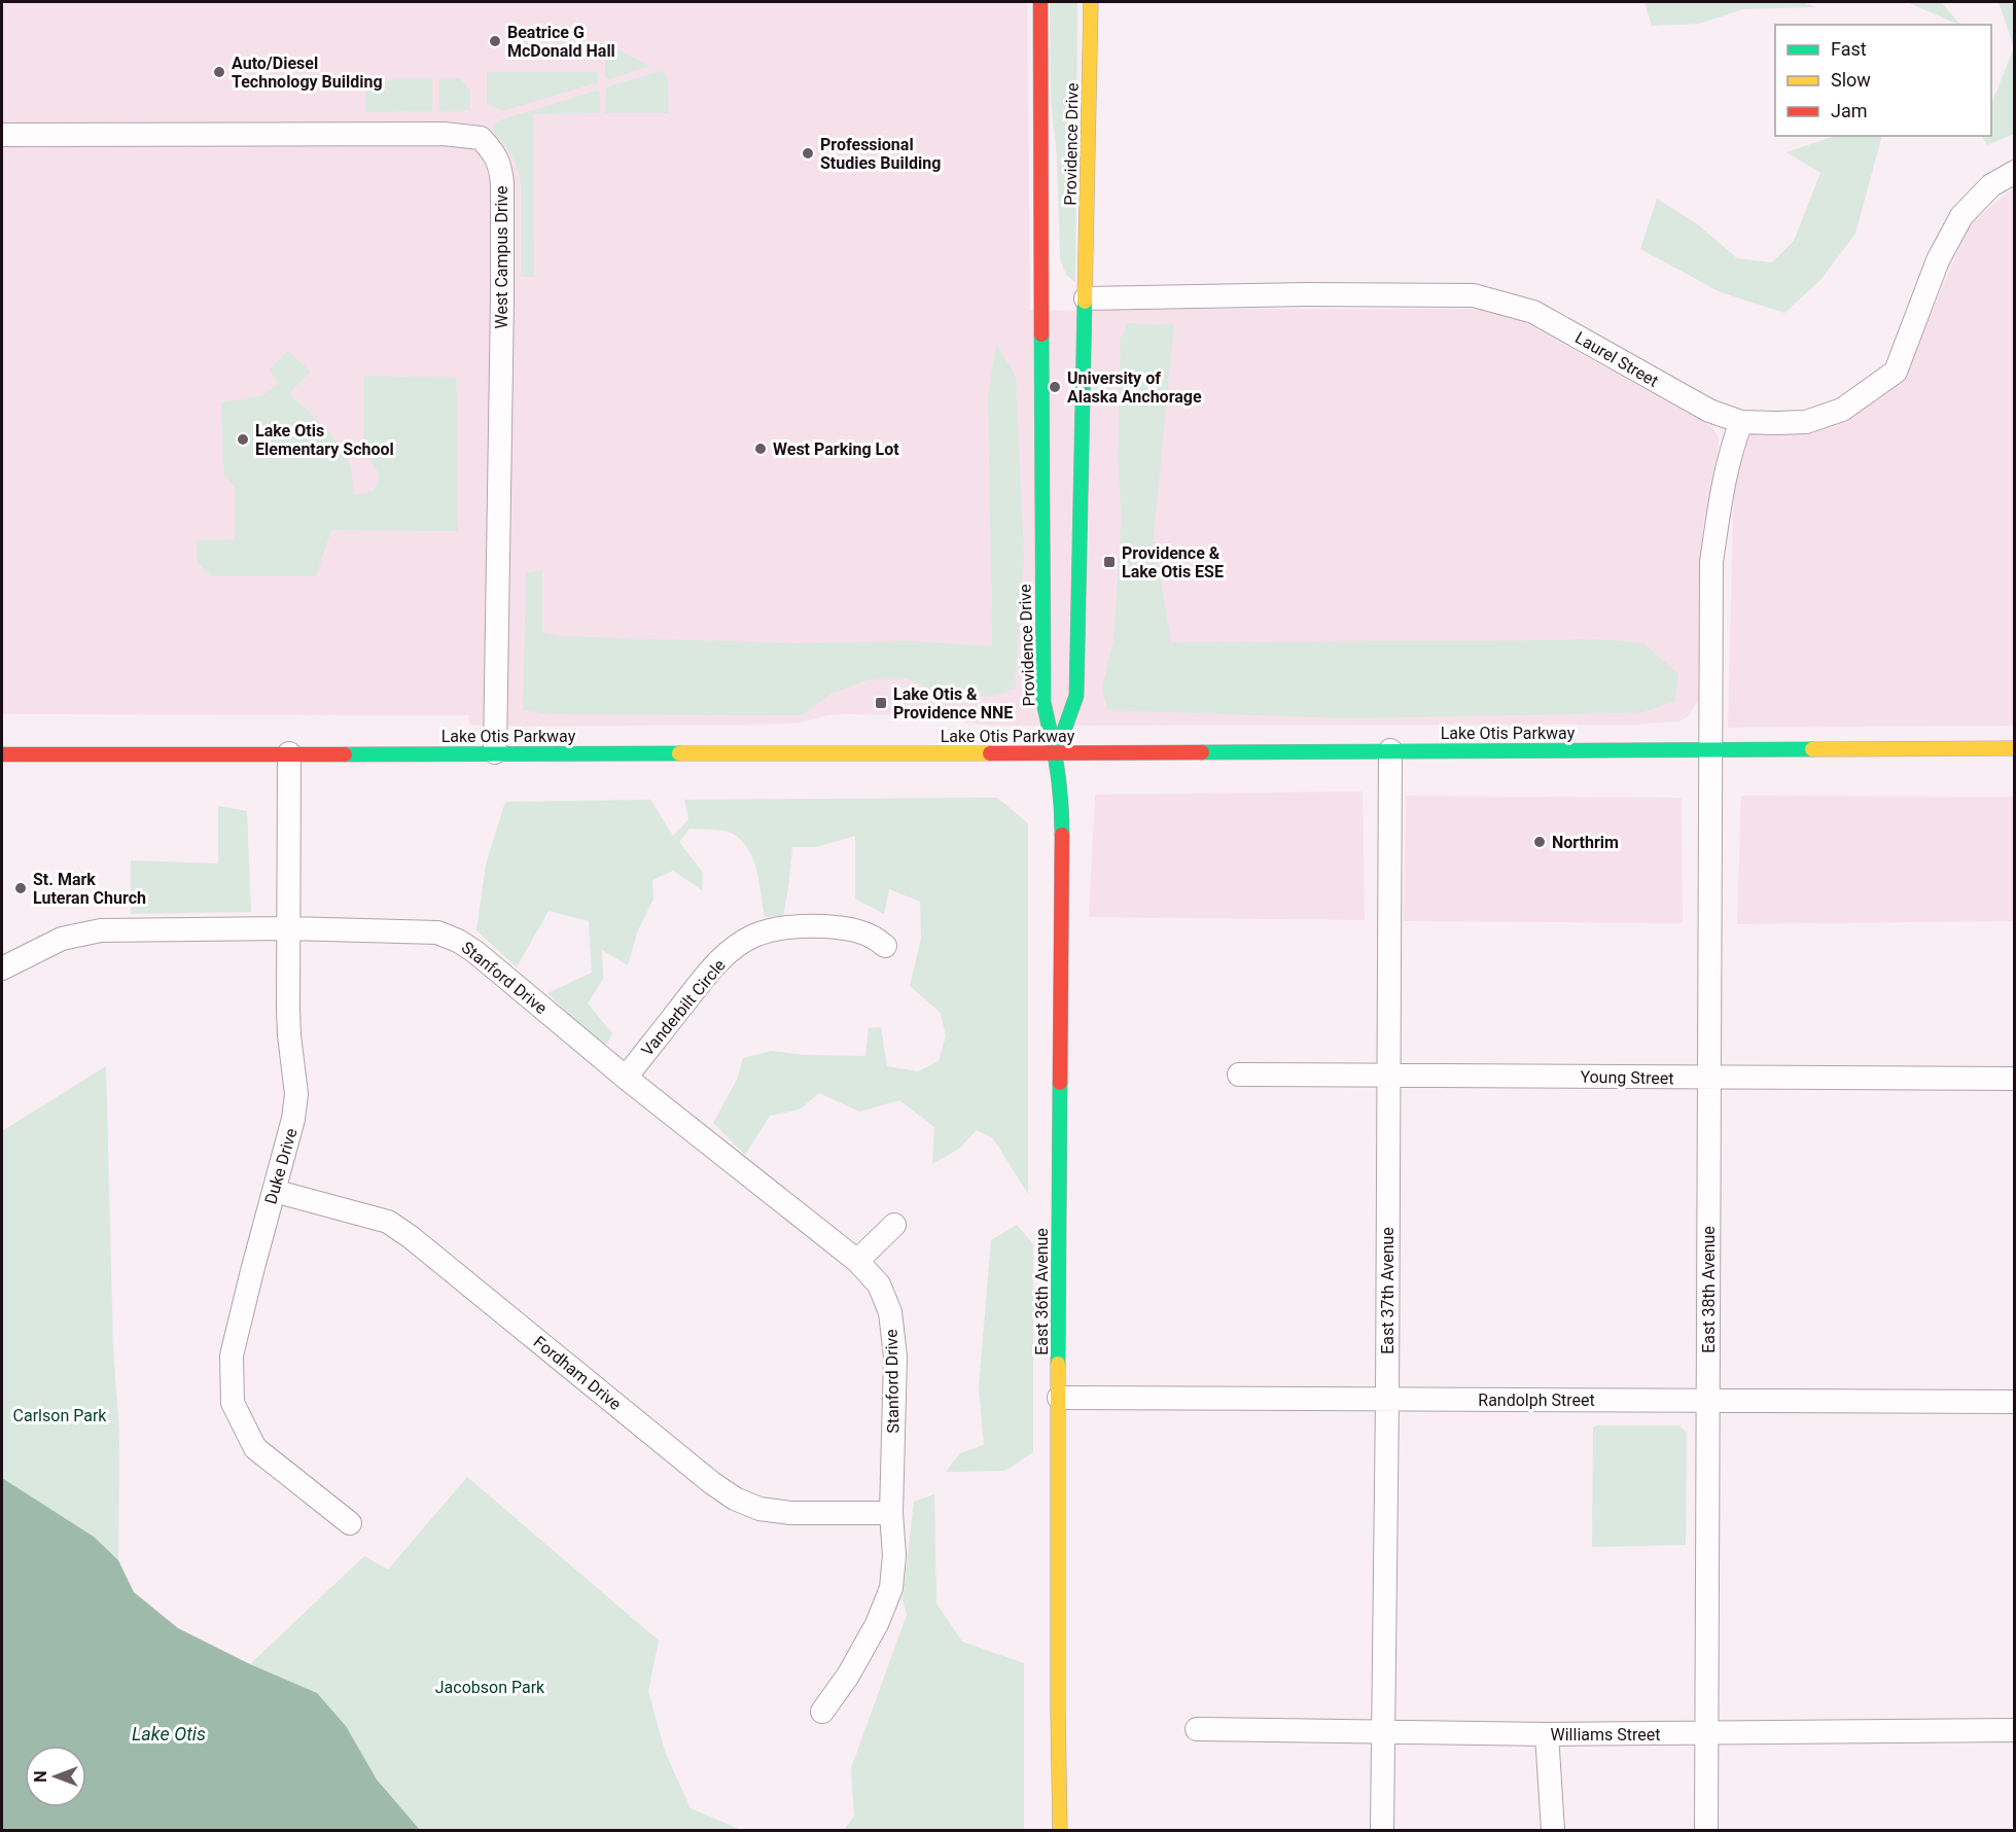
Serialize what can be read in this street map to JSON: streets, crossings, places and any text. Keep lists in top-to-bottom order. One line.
{"streets":{"main road":["Providence Drive","Lake Otis Parkway","East 36th Avenue"],"street":["West Campus Drive","Laurel Street","Stanford Drive","Vanderbilt Circle","Young Street","Duke Drive","East 38th Avenue","East 37th Avenue","Fordham Drive","Randolph Street","Williams Street"]},"crossings":[["Providence Drive","Laurel Street"],["Providence Drive","Lake Otis Parkway"],["Providence Drive","East 36th Avenue"],["West Campus Drive","Lake Otis Parkway"],["Laurel Street","East 38th Avenue"],["Lake Otis Parkway","Duke Drive"],["Lake Otis Parkway","East 38th Avenue"],["Lake Otis Parkway","East 37th Avenue"],["Lake Otis Parkway","East 36th Avenue"],["Stanford Drive","Vanderbilt Circle"],["Stanford Drive","Duke Drive"],["Stanford Drive","Fordham Drive"],["Young Street","East 38th Avenue"],["Young Street","East 37th Avenue"],["Duke Drive","Fordham Drive"],["East 38th Avenue","Randolph Street"],["East 38th Avenue","Williams Street"],["East 37th Avenue","Randolph Street"],["East 37th Avenue","Williams Street"],["East 36th Avenue","Randolph Street"]],"water":["Lake Otis"],"parks":["Carlson Park","Jacobson Park"],"places":{"other":["Beatrice G McDonald Hall","Auto/Diesel Technology Building","Professional Studies Building","University of Alaska Anchorage","Lake Otis Elementary School","West Parking Lot","Northrim","St. Mark Luteran Church"],"transit":["Providence & Lake Otis ESE","Lake Otis & Providence NNE"]},"legend":["Fast","Slow","Jam"],"north":"left"}
